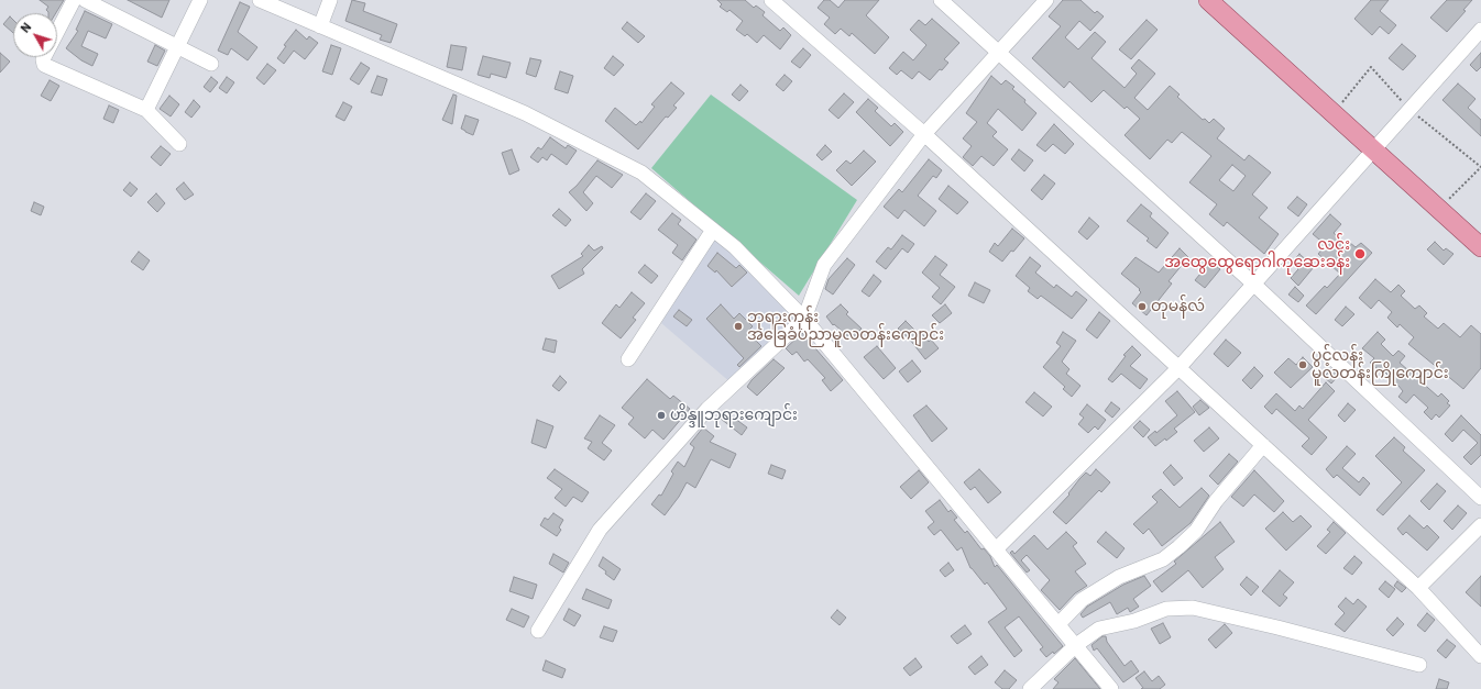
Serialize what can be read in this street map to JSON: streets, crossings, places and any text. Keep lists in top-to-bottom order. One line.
{"places":["လင်း အထွေထွေရောဂါကုဆေးခန်း","တုမန်လဴ","ဘုရားကုန်း အခြေခံပညာမူလတန်းကျောင်း","ပွင့်လန်း မူလတန်းကြိုကျောင်း","ဟိန္ဒူဘုရားကျောင်း"],"north":"top left"}
